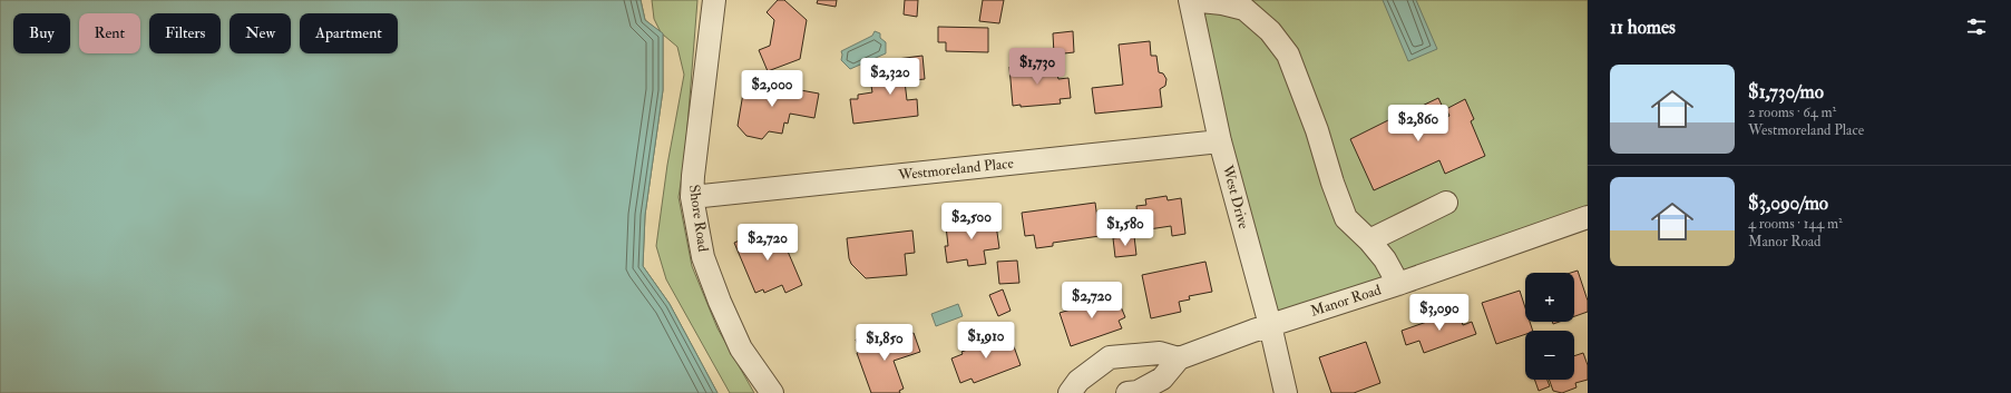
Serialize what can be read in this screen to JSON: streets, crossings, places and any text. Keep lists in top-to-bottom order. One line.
{"streets":{"street":["Westmoreland Place","West Drive","Shore Road","Manor Road"]},"crossings":[["Westmoreland Place","West Drive"],["Westmoreland Place","Shore Road"],["West Drive","Manor Road"]],"page":{"heading":"11 homes","chip":["Buy","Rent","Filters","New","Apartment"],"price":["$1,730","$2,320","$2,000","$2,860","$2,500","$1,580","$2,720","$2,720","$3,090","$1,910","$1,850"],"list":[{"name":"$1,730/mo","note":"2 rooms · 64 m² · Westmoreland Place"},{"name":"$3,090/mo","note":"4 rooms · 144 m² · Manor Road"}],"map_buttons":["+","−"]}}
